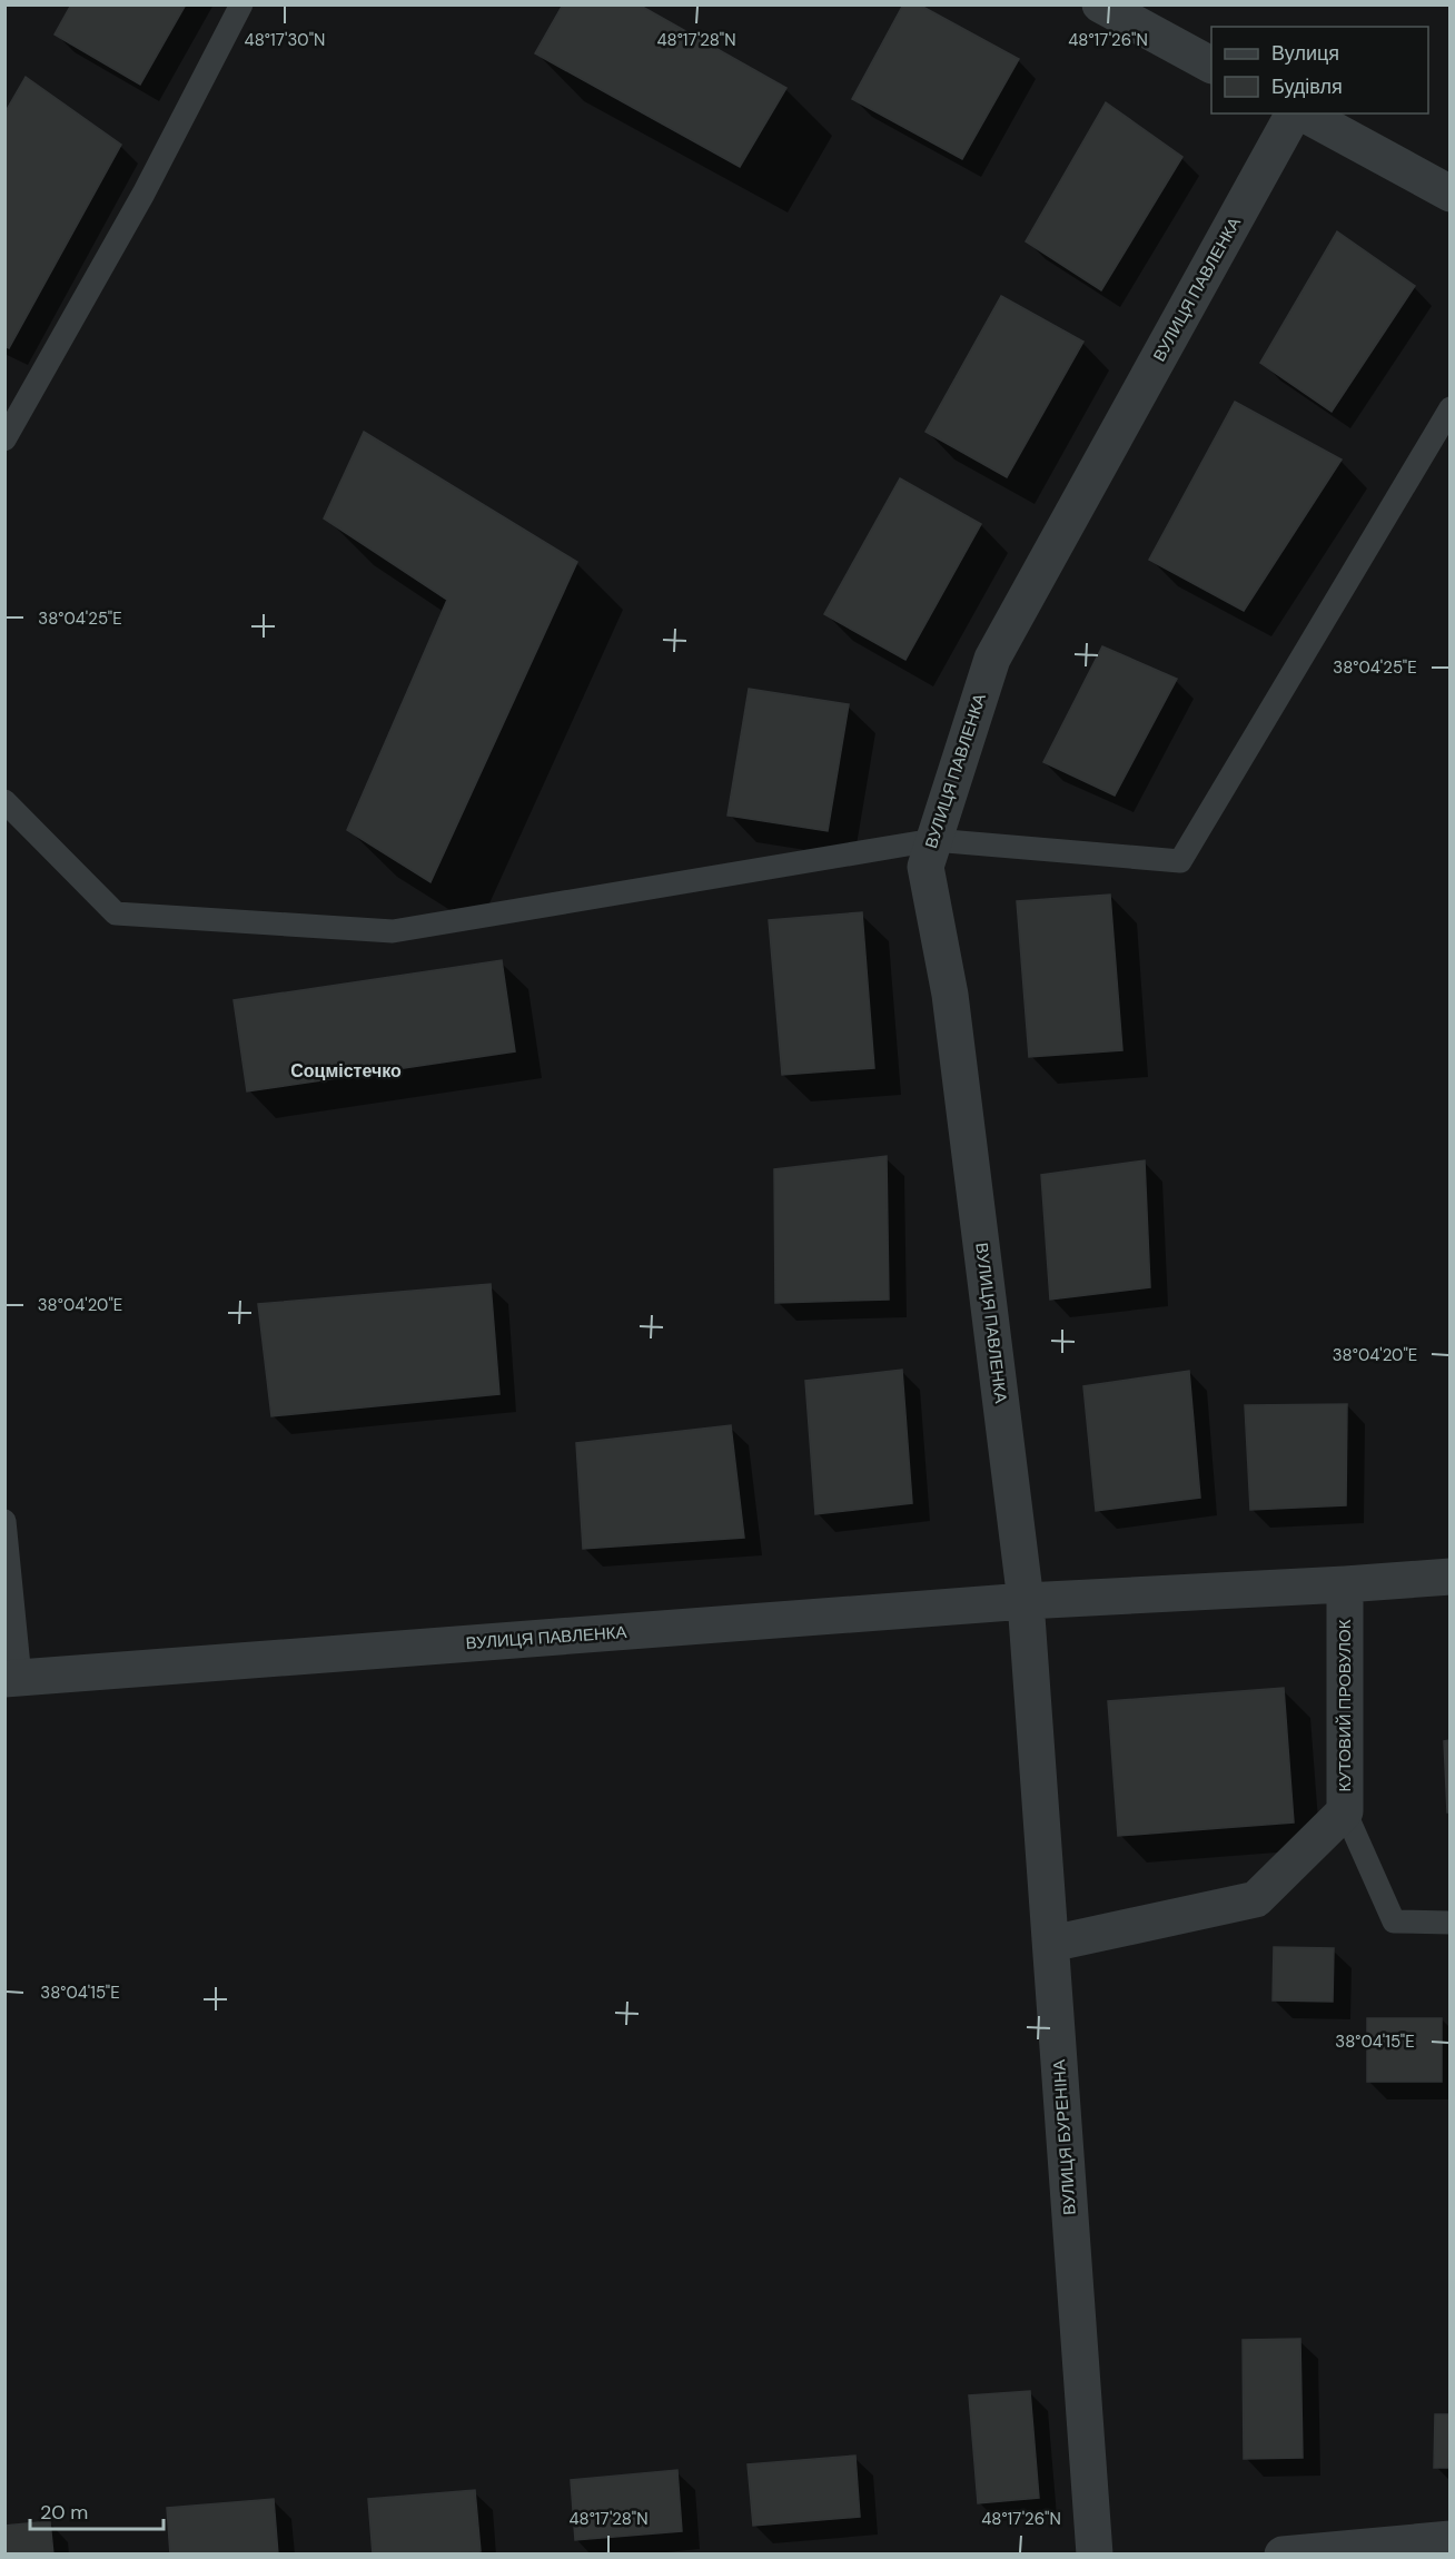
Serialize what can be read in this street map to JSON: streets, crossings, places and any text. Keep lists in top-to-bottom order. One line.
{"streets":{"street":["ВУЛИЦЯ ПАВЛЕНКА","КУТОВИЙ ПРОВУЛОК","ВУЛИЦЯ БУРЕНІНА"]},"crossings":[["ВУЛИЦЯ ПАВЛЕНКА","ВУЛИЦЯ БУРЕНІНА"],["КУТОВИЙ ПРОВУЛОК","ВУЛИЦЯ БУРЕНІНА"]],"districts":["Соцмістечко"],"legend":["Вулиця","Будівля"],"scale_bar":"20 m","coordinates":["48°17'30\"N","48°17'28\"N","48°17'26\"N","38°04'25\"E","38°04'20\"E","38°04'15\"E"]}
